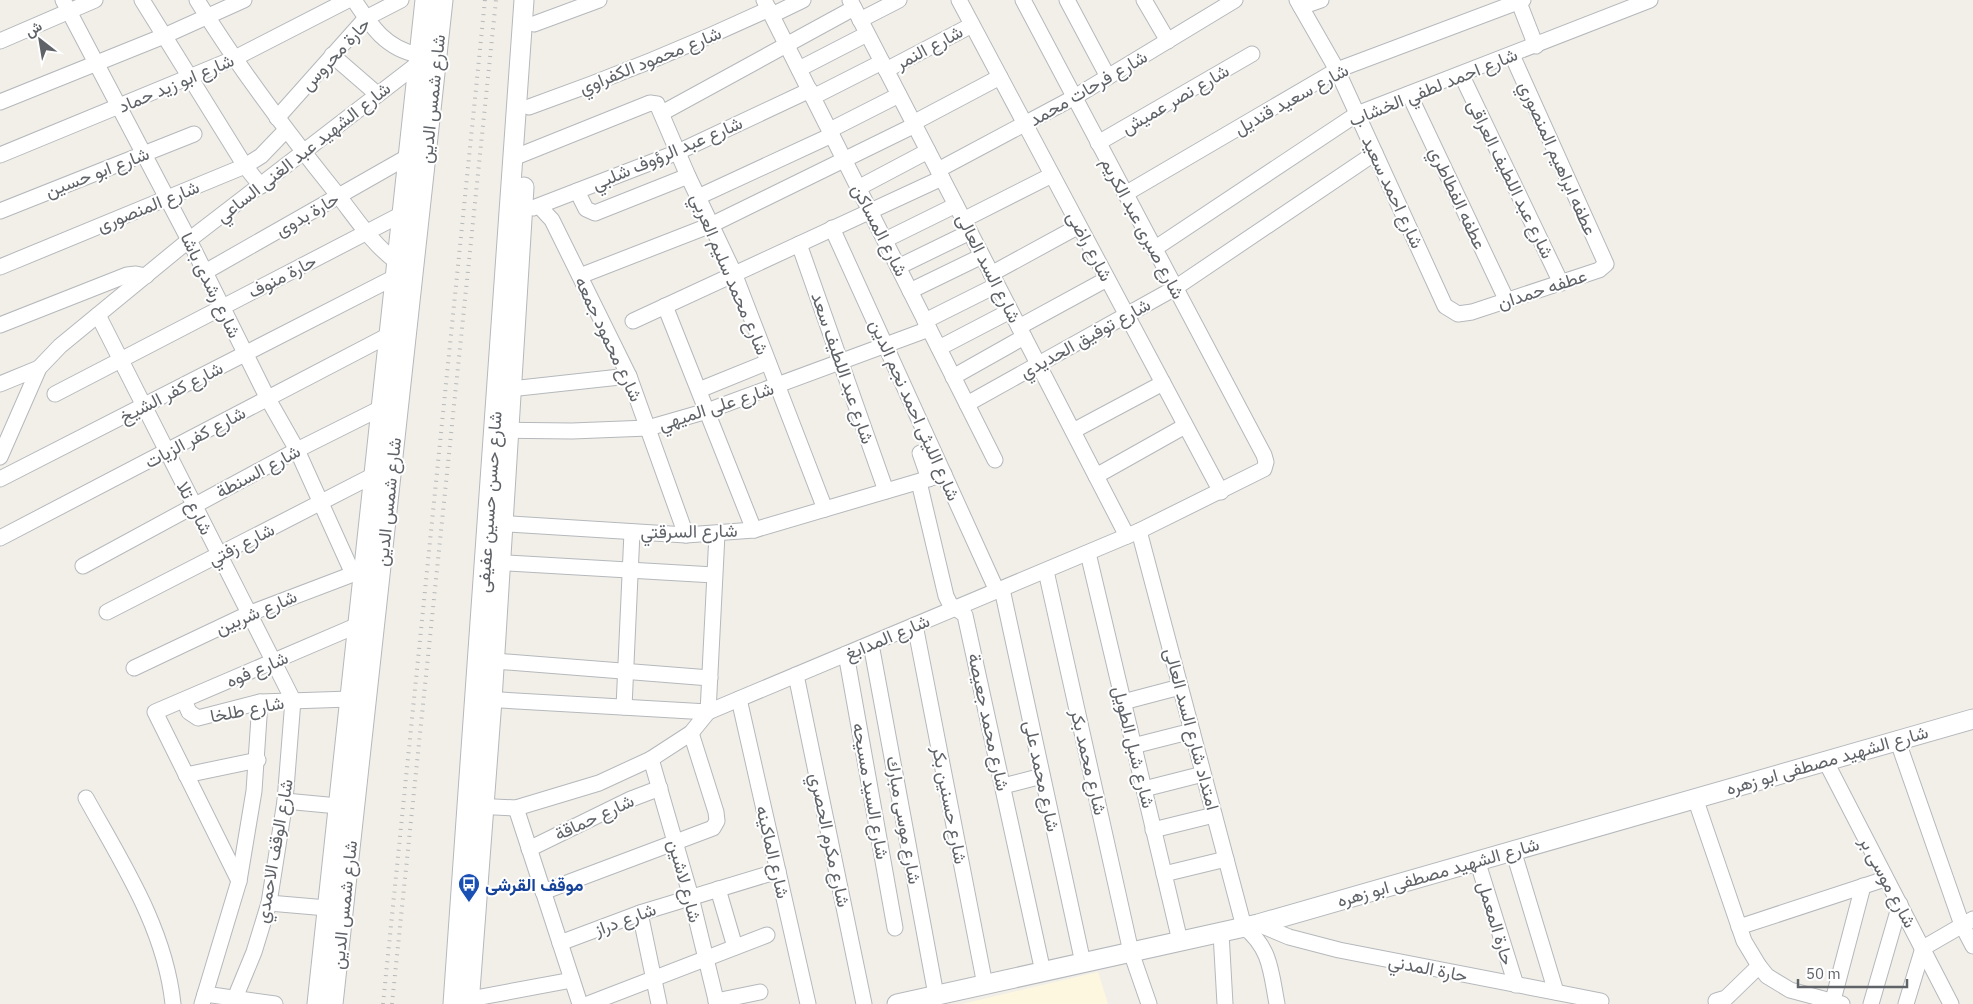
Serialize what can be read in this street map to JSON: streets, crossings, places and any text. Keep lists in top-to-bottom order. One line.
{"streets":{"street":["شارع النمر","حارة محروس","شارع محمود الكفراوي","شارع ابو زيد حماد","شارع احمد لطفي الخشاب","شارع فرحات محمد","شارع شمس الدين","شارع نصر عميش","شارع سعيد قنديل","شارع الشهيد عبد الغنى الساعي","شارع عبد الرؤوف شلبي","عطفه ابراهيم المنصوري","شارع ابو حسين","شارع عبد اللطيف العراقى","شارع احمد سعيد","عطفه الفطاطري","شارع المنصورى","حارة بدوى","شارع صبرى عبد الكريم","شارع المساكن","شارع راضى","شارع السد العالى","شارع محمد سليم العربي","حارة منوف","شارع رشدى باشا","عطفه حمدان","شارع توفيق الحديدي","شارع محمود جمعه","شارع عبد اللطيف سعد","شارع كفر الشيخ","شارع على الميهي","شارع الليثى احمد نجم الدين","شارع كفر الزيات","شارع السنطة","شارع حسن حسين عفيفى","شارع تلا","شارع السرقتي","شارع زفتي","شارع شربين","شارع المدابغ","شارع فوه","شارع طلخا","شارع محمد جعيصة","امتداد شارع السد العالى","شارع شبل الطويل","شارع الشهيد مصطفى ابو زهره","شارع محمد بكر","شارع محمد على","شارع السيد مسيحه","شارع حسنين بكر","شارع حماقة","شارع موسى مبارك","شارع مكرم الحصري","شارع الوقف الاحمدي","شارع الماكينه","شارع لاشين","شارع موسى بر","شارع دراز","حارة المعمل","حارة المدني"]},"crossings":[["شارع النمر","شارع عبد الرؤوف شلبي"],["شارع النمر","شارع المساكن"],["شارع النمر","شارع راضى"],["شارع النمر","شارع السد العالى"],["شارع محمود الكفراوي","شارع المساكن"],["شارع محمود الكفراوي","شارع حسن حسين عفيفى"],["شارع ابو زيد حماد","شارع رشدى باشا"],["شارع احمد لطفي الخشاب","عطفه ابراهيم المنصوري"],["شارع احمد لطفي الخشاب","شارع عبد اللطيف العراقى"],["شارع احمد لطفي الخشاب","شارع احمد سعيد"],["شارع احمد لطفي الخشاب","عطفه الفطاطري"],["شارع احمد لطفي الخشاب","شارع صبرى عبد الكريم"],["شارع فرحات محمد","شارع صبرى عبد الكريم"],["شارع فرحات محمد","شارع المساكن"],["شارع فرحات محمد","شارع راضى"],["شارع فرحات محمد","شارع السد العالى"],["شارع فرحات محمد","شارع محمد سليم العربي"],["شارع فرحات محمد","شارع عبد اللطيف سعد"],["شارع فرحات محمد","شارع الليثى احمد نجم الدين"],["شارع شمس الدين","شارع الشهيد عبد الغنى الساعي"],["شارع شمس الدين","حارة بدوى"],["شارع شمس الدين","حارة منوف"],["شارع شمس الدين","شارع رشدى باشا"],["شارع شمس الدين","شارع كفر الشيخ"],["شارع شمس الدين","شارع كفر الزيات"],["شارع شمس الدين","شارع السنطة"],["شارع شمس الدين","شارع زفتي"],["شارع شمس الدين","شارع شربين"],["شارع شمس الدين","شارع فوه"],["شارع شمس الدين","شارع طلخا"],["شارع نصر عميش","شارع صبرى عبد الكريم"],["شارع سعيد قنديل","شارع احمد سعيد"],["شارع سعيد قنديل","شارع صبرى عبد الكريم"],["شارع الشهيد عبد الغنى الساعي","شارع رشدى باشا"],["شارع الشهيد عبد الغنى الساعي","شارع تلا"],["شارع عبد الرؤوف شلبي","شارع المساكن"],["شارع عبد الرؤوف شلبي","شارع محمد سليم العربي"],["شارع عبد الرؤوف شلبي","شارع محمود جمعه"],["شارع عبد الرؤوف شلبي","شارع حسن حسين عفيفى"],["عطفه ابراهيم المنصوري","عطفه حمدان"],["شارع ابو حسين","شارع رشدى باشا"],["شارع عبد اللطيف العراقى","عطفه حمدان"],["شارع احمد سعيد","عطفه حمدان"],["شارع احمد سعيد","شارع توفيق الحديدي"],["عطفه الفطاطري","عطفه حمدان"],["شارع المنصورى","شارع رشدى باشا"],["حارة بدوى","شارع رشدى باشا"],["شارع صبرى عبد الكريم","شارع توفيق الحديدي"],["شارع صبرى عبد الكريم","شارع المدابغ"],["شارع المساكن","شارع توفيق الحديدي"],["شارع المساكن","شارع على الميهي"],["شارع راضى","شارع توفيق الحديدي"],["شارع راضى","شارع على الميهي"],["شارع راضى","شارع المدابغ"],["شارع السد العالى","شارع توفيق الحديدي"],["شارع السد العالى","شارع على الميهي"],["شارع السد العالى","شارع المدابغ"],["شارع السد العالى","امتداد شارع السد العالى"],["شارع محمد سليم العربي","شارع على الميهي"],["شارع محمد سليم العربي","شارع حسن حسين عفيفى"],["شارع محمد سليم العربي","شارع السرقتي"],["حارة منوف","شارع رشدى باشا"],["حارة منوف","شارع تلا"],["شارع رشدى باشا","شارع كفر الشيخ"],["شارع رشدى باشا","شارع كفر الزيات"],["شارع رشدى باشا","شارع السنطة"],["شارع رشدى باشا","شارع زفتي"],["شارع رشدى باشا","شارع شربين"],["شارع محمود جمعه","شارع على الميهي"],["شارع محمود جمعه","شارع حسن حسين عفيفى"],["شارع محمود جمعه","شارع السرقتي"],["شارع عبد اللطيف سعد","شارع على الميهي"],["شارع عبد اللطيف سعد","شارع السرقتي"],["شارع كفر الشيخ","شارع تلا"],["شارع على الميهي","شارع الليثى احمد نجم الدين"],["شارع على الميهي","شارع حسن حسين عفيفى"],["شارع الليثى احمد نجم الدين","شارع السرقتي"],["شارع الليثى احمد نجم الدين","شارع المدابغ"],["شارع الليثى احمد نجم الدين","شارع محمد جعيصة"],["شارع الليثى احمد نجم الدين","شارع محمد على"],["شارع كفر الزيات","شارع تلا"],["شارع السنطة","شارع تلا"],["شارع حسن حسين عفيفى","شارع السرقتي"],["شارع حسن حسين عفيفى","شارع المدابغ"],["شارع تلا","شارع زفتي"],["شارع تلا","شارع شربين"],["شارع تلا","شارع فوه"],["شارع تلا","شارع طلخا"],["شارع تلا","شارع الوقف الاحمدي"],["شارع السرقتي","شارع محمد جعيصة"],["شارع المدابغ","شارع محمد جعيصة"],["شارع المدابغ","امتداد شارع السد العالى"],["شارع المدابغ","شارع شبل الطويل"],["شارع المدابغ","شارع محمد بكر"],["شارع المدابغ","شارع محمد على"],["شارع المدابغ","شارع السيد مسيحه"],["شارع المدابغ","شارع حسنين بكر"],["شارع المدابغ","شارع موسى مبارك"],["شارع المدابغ","شارع مكرم الحصري"],["شارع المدابغ","شارع الماكينه"],["شارع فوه","شارع طلخا"],["شارع طلخا","شارع الوقف الاحمدي"],["شارع محمد جعيصة","شارع الشهيد مصطفى ابو زهره"],["امتداد شارع السد العالى","شارع الشهيد مصطفى ابو زهره"],["امتداد شارع السد العالى","حارة المدني"],["شارع شبل الطويل","شارع الشهيد مصطفى ابو زهره"],["شارع الشهيد مصطفى ابو زهره","شارع محمد بكر"],["شارع الشهيد مصطفى ابو زهره","شارع محمد على"],["شارع الشهيد مصطفى ابو زهره","شارع حسنين بكر"],["شارع الشهيد مصطفى ابو زهره","شارع موسى مبارك"],["شارع الشهيد مصطفى ابو زهره","شارع موسى بر"],["شارع الشهيد مصطفى ابو زهره","حارة المعمل"],["شارع الشهيد مصطفى ابو زهره","حارة المدني"],["شارع حماقة","شارع لاشين"],["شارع الماكينه","شارع دراز"],["شارع لاشين","شارع دراز"],["حارة المعمل","حارة المدني"]],"places":{"bus stop":["موقف القرشى"]},"scale_bar":"50 m","north":"top left"}
